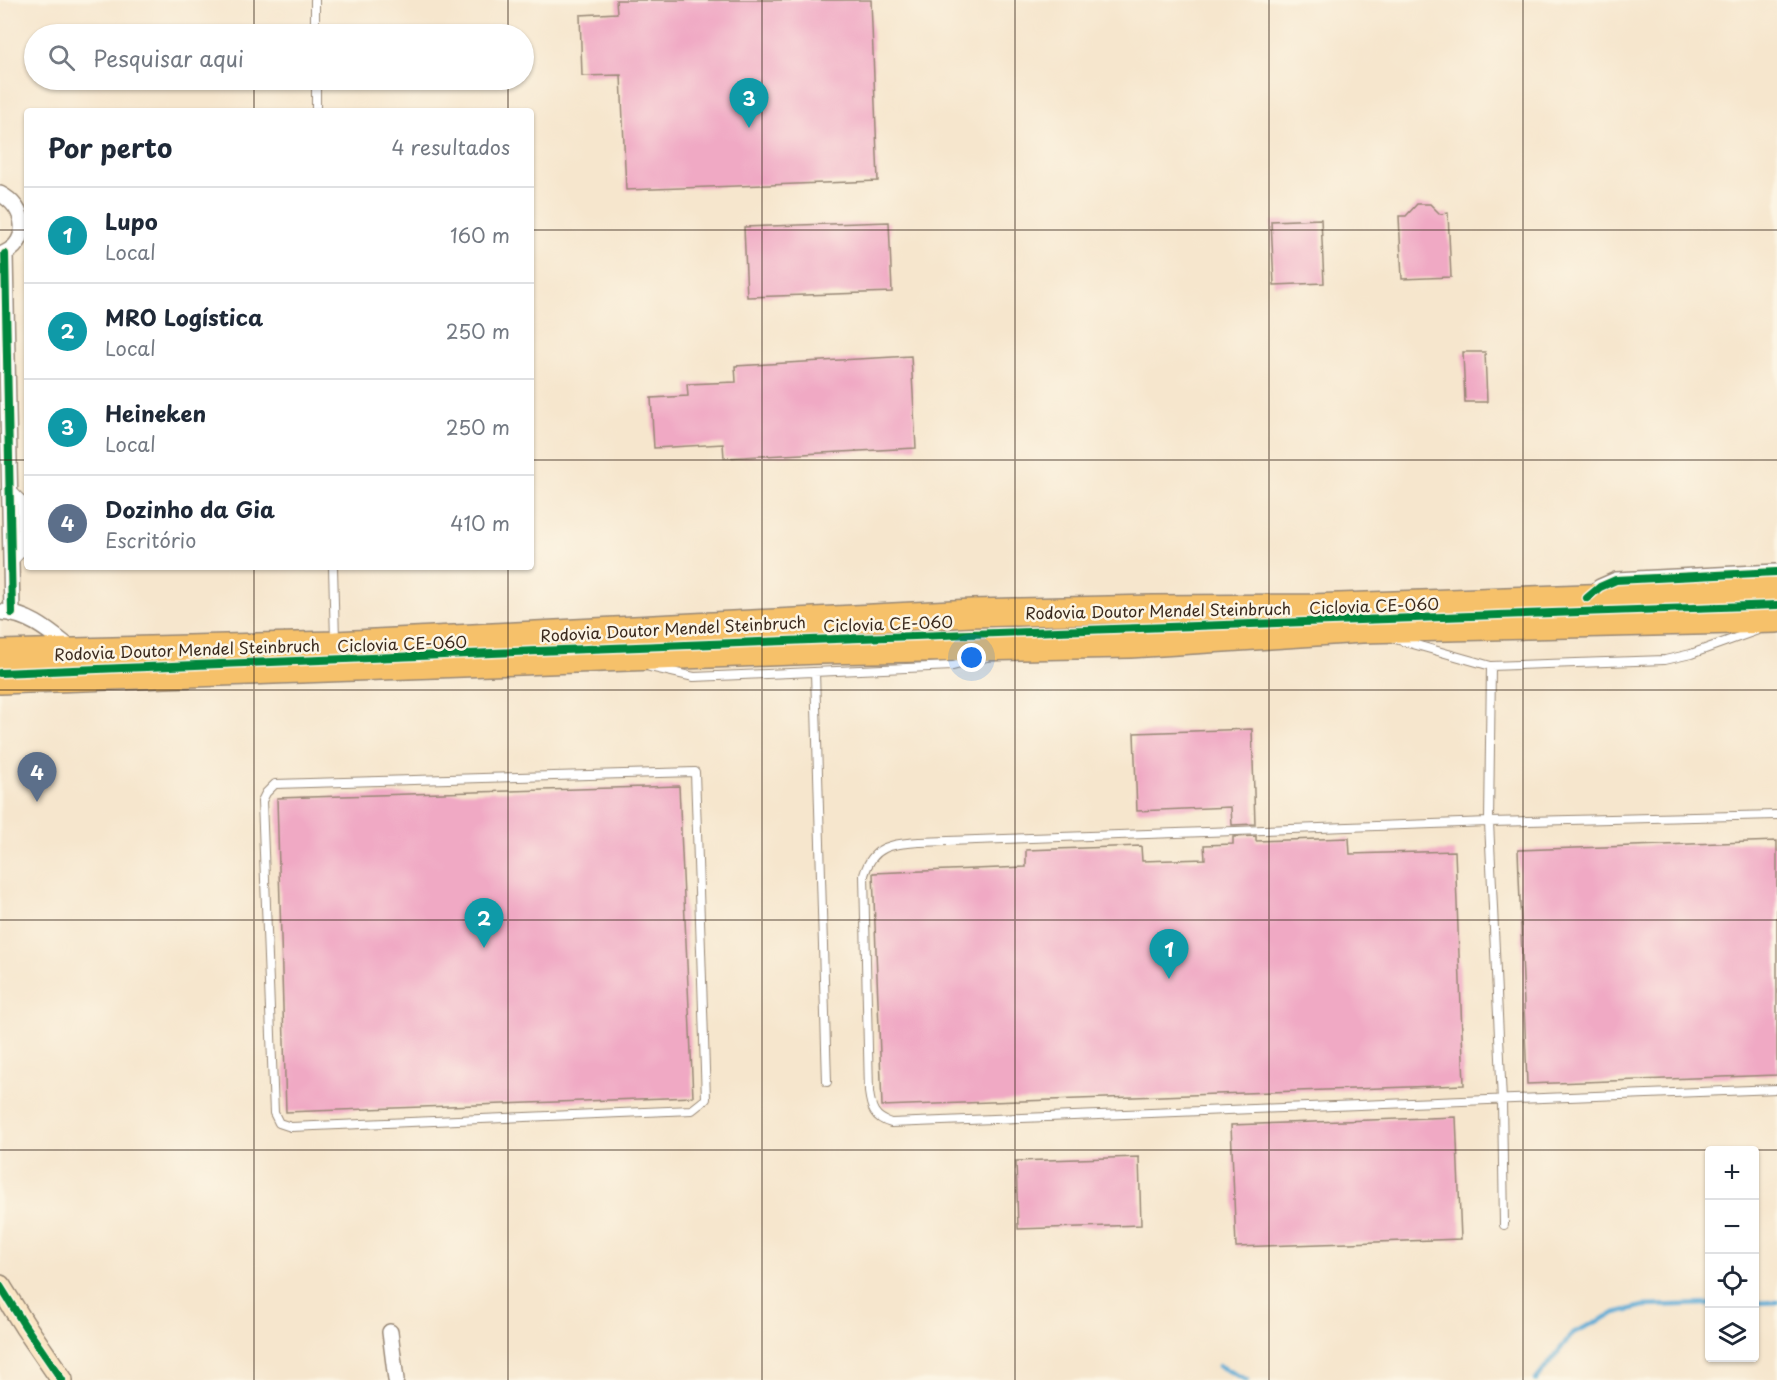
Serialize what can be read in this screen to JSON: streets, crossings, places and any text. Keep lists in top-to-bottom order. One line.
{"streets":{"highway":["Rodovia Doutor Mendel Steinbruch"],"cycle path":["Ciclovia CE-060"]},"page":{"search":"Pesquisar aqui","pins":["3","4","2","1"],"heading":["Por perto","4 resultados"],"list":[{"mark":"1","name":"Lupo","note":"Local","value":"160 m"},{"mark":"2","name":"MRO Logística","note":"Local","value":"250 m"},{"mark":"3","name":"Heineken","note":"Local","value":"250 m"},{"mark":"4","name":"Dozinho da Gia","note":"Escritório","value":"410 m"}],"map_buttons":["+","−"]}}
